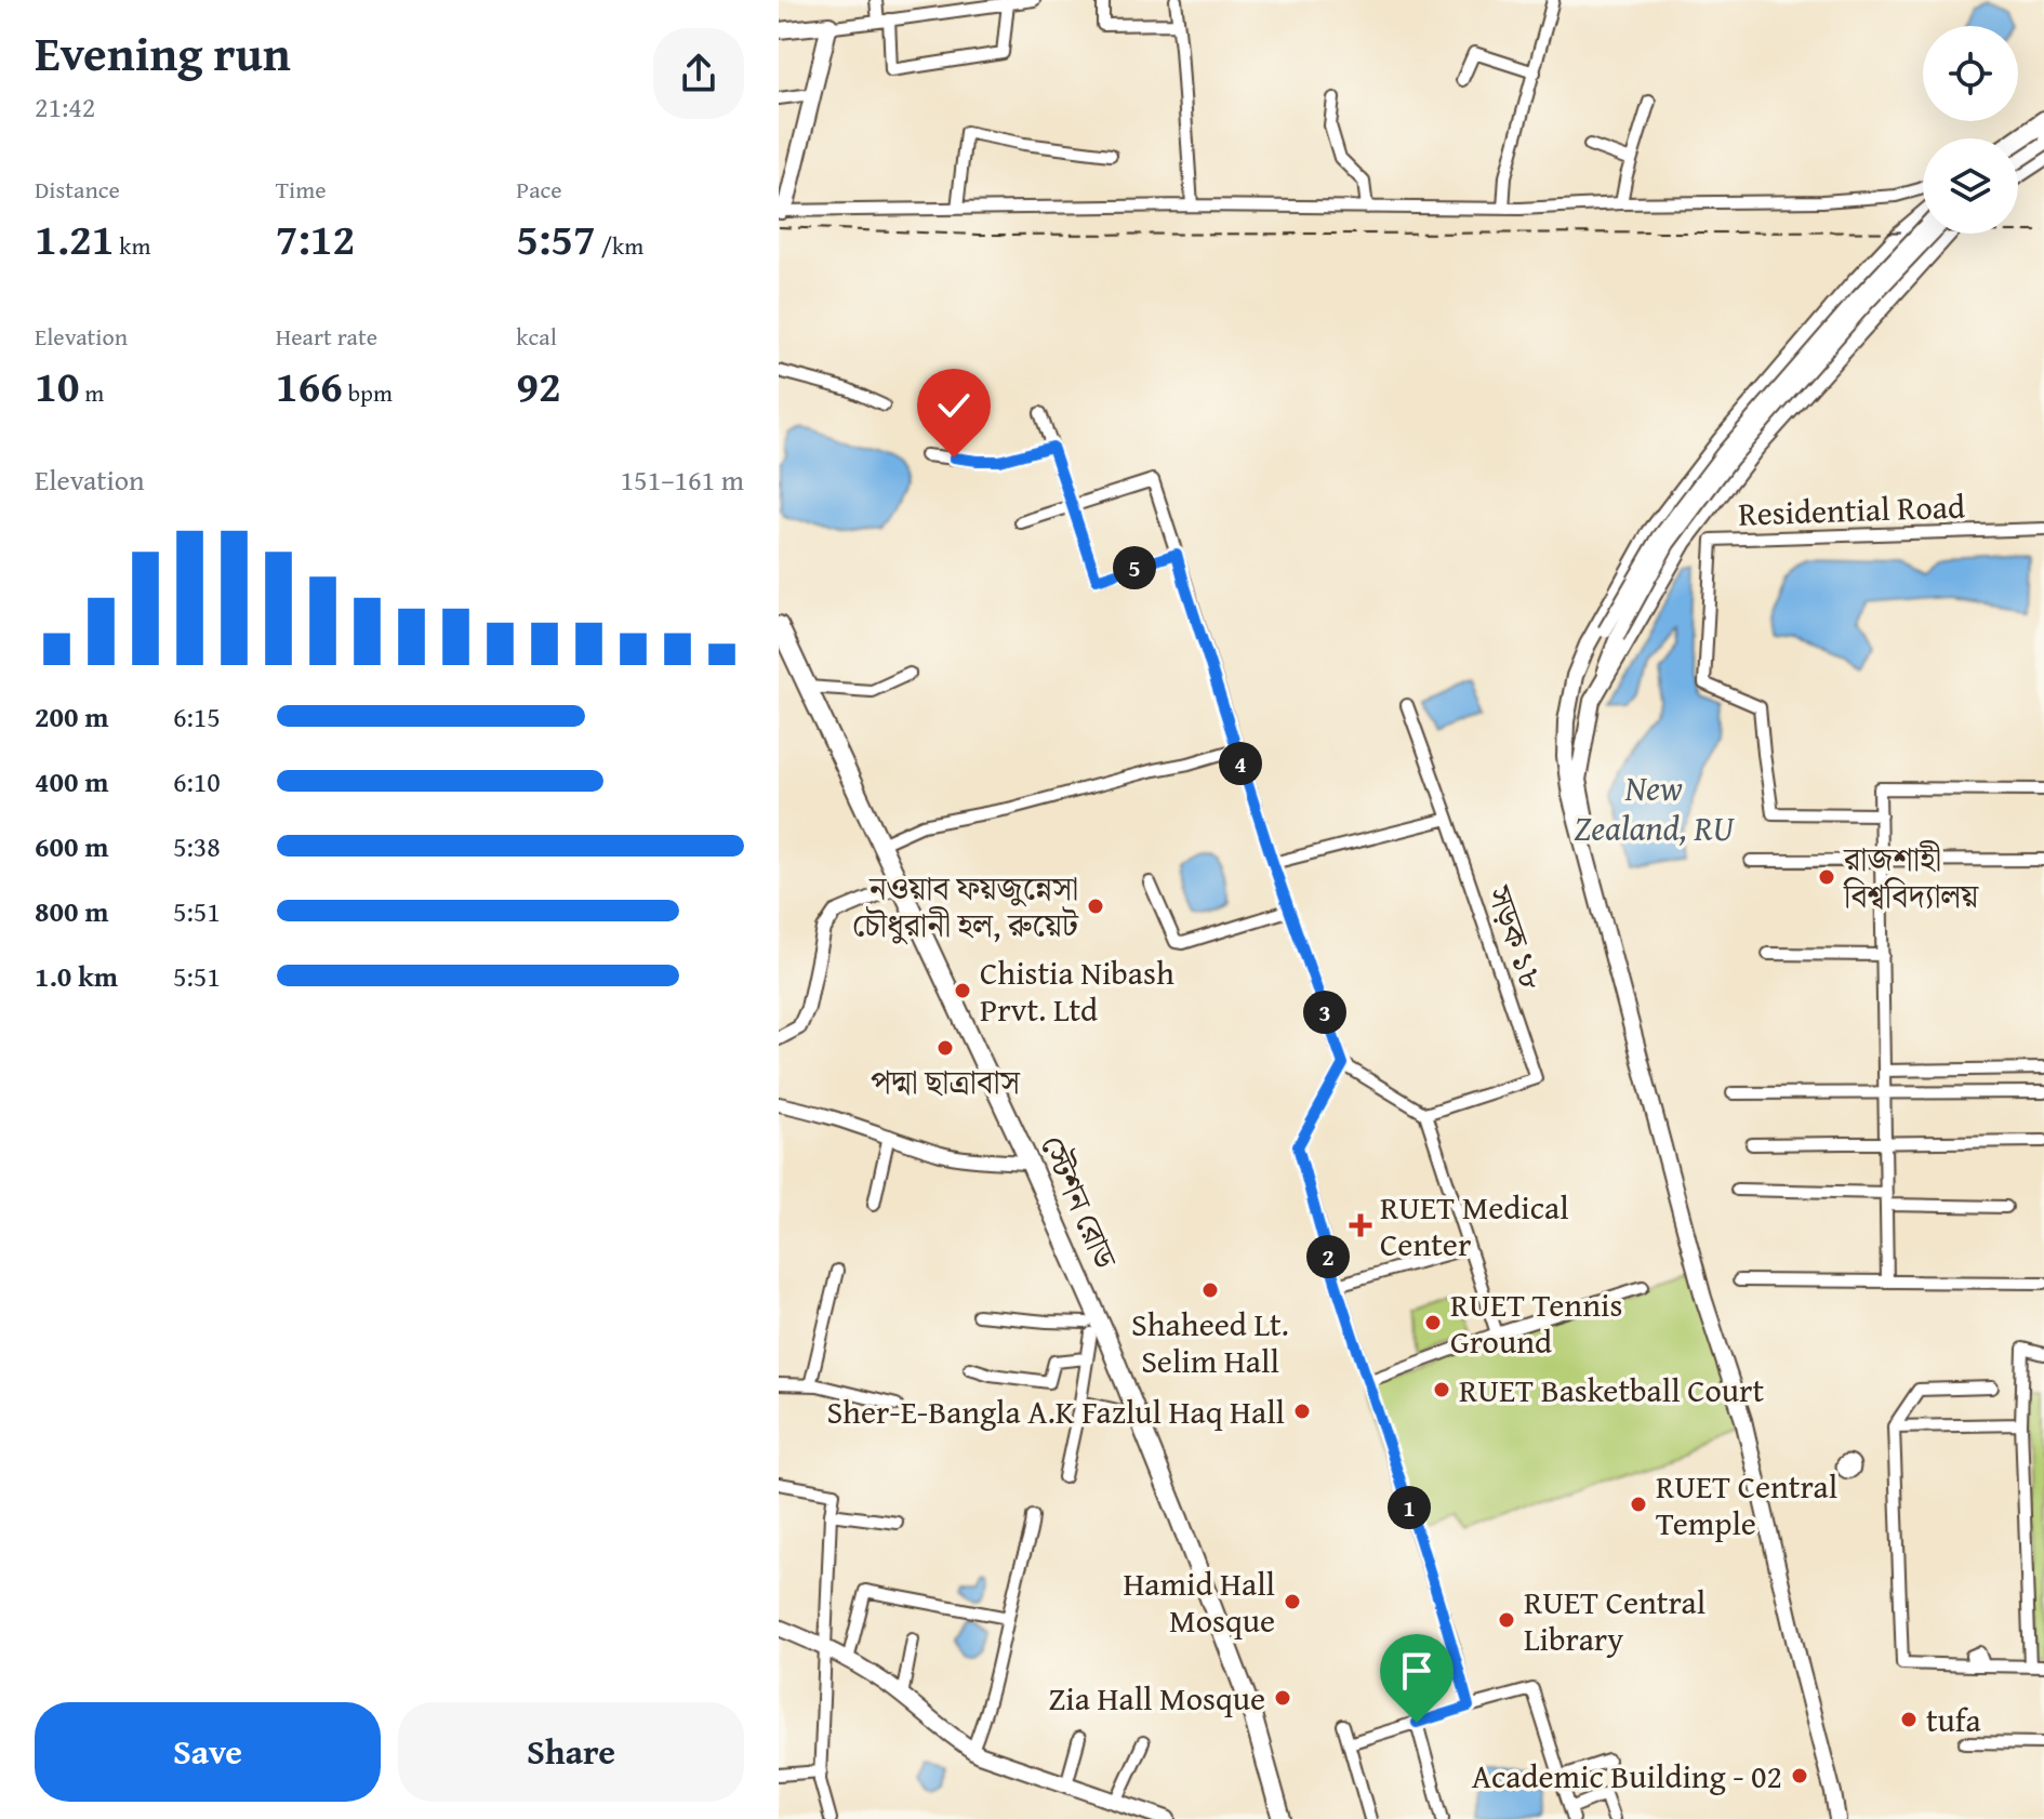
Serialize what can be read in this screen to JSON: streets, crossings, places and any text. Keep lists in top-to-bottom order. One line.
{"streets":{"main road":["স্টেশন রোড"],"street":["Residential Road","সড়ক ১৮"]},"water":["New Zealand, RU"],"places":{"other":["রাজশাহী বিশ্ববিদ্যালয়","নওয়াব ফয়জুন্নেসা চৌধুরানী হল, রুয়েট","Chistia Nibash Prvt. Ltd","পদ্মা ছাত্রাবাস","Shaheed Lt. Selim Hall","RUET Tennis Ground","RUET Basketball Court","Sher-E-Bangla A.K Fazlul Haq Hall","RUET Central Temple","Hamid Hall Mosque","RUET Central Library","Zia Hall Mosque","tufa","Academic Building - 02"],"health":["RUET Medical Center"]},"page":{"heading":["Evening run","21:42"],"stats":[["Distance","1.21 km"],["Time","7:12"],["Pace","5:57 /km"],["Elevation","10 m"],["Heart rate","166 bpm"],["kcal","92"]],"chart":["Elevation","151–161 m"],"pins":["5","4","3","2","1"],"list":[{"name":"200 m","note":"6:15"},{"name":"400 m","note":"6:10"},{"name":"600 m","note":"5:38"},{"name":"800 m","note":"5:51"},{"name":"1.0 km","note":"5:51"}],"buttons":["Save","Share"]}}
